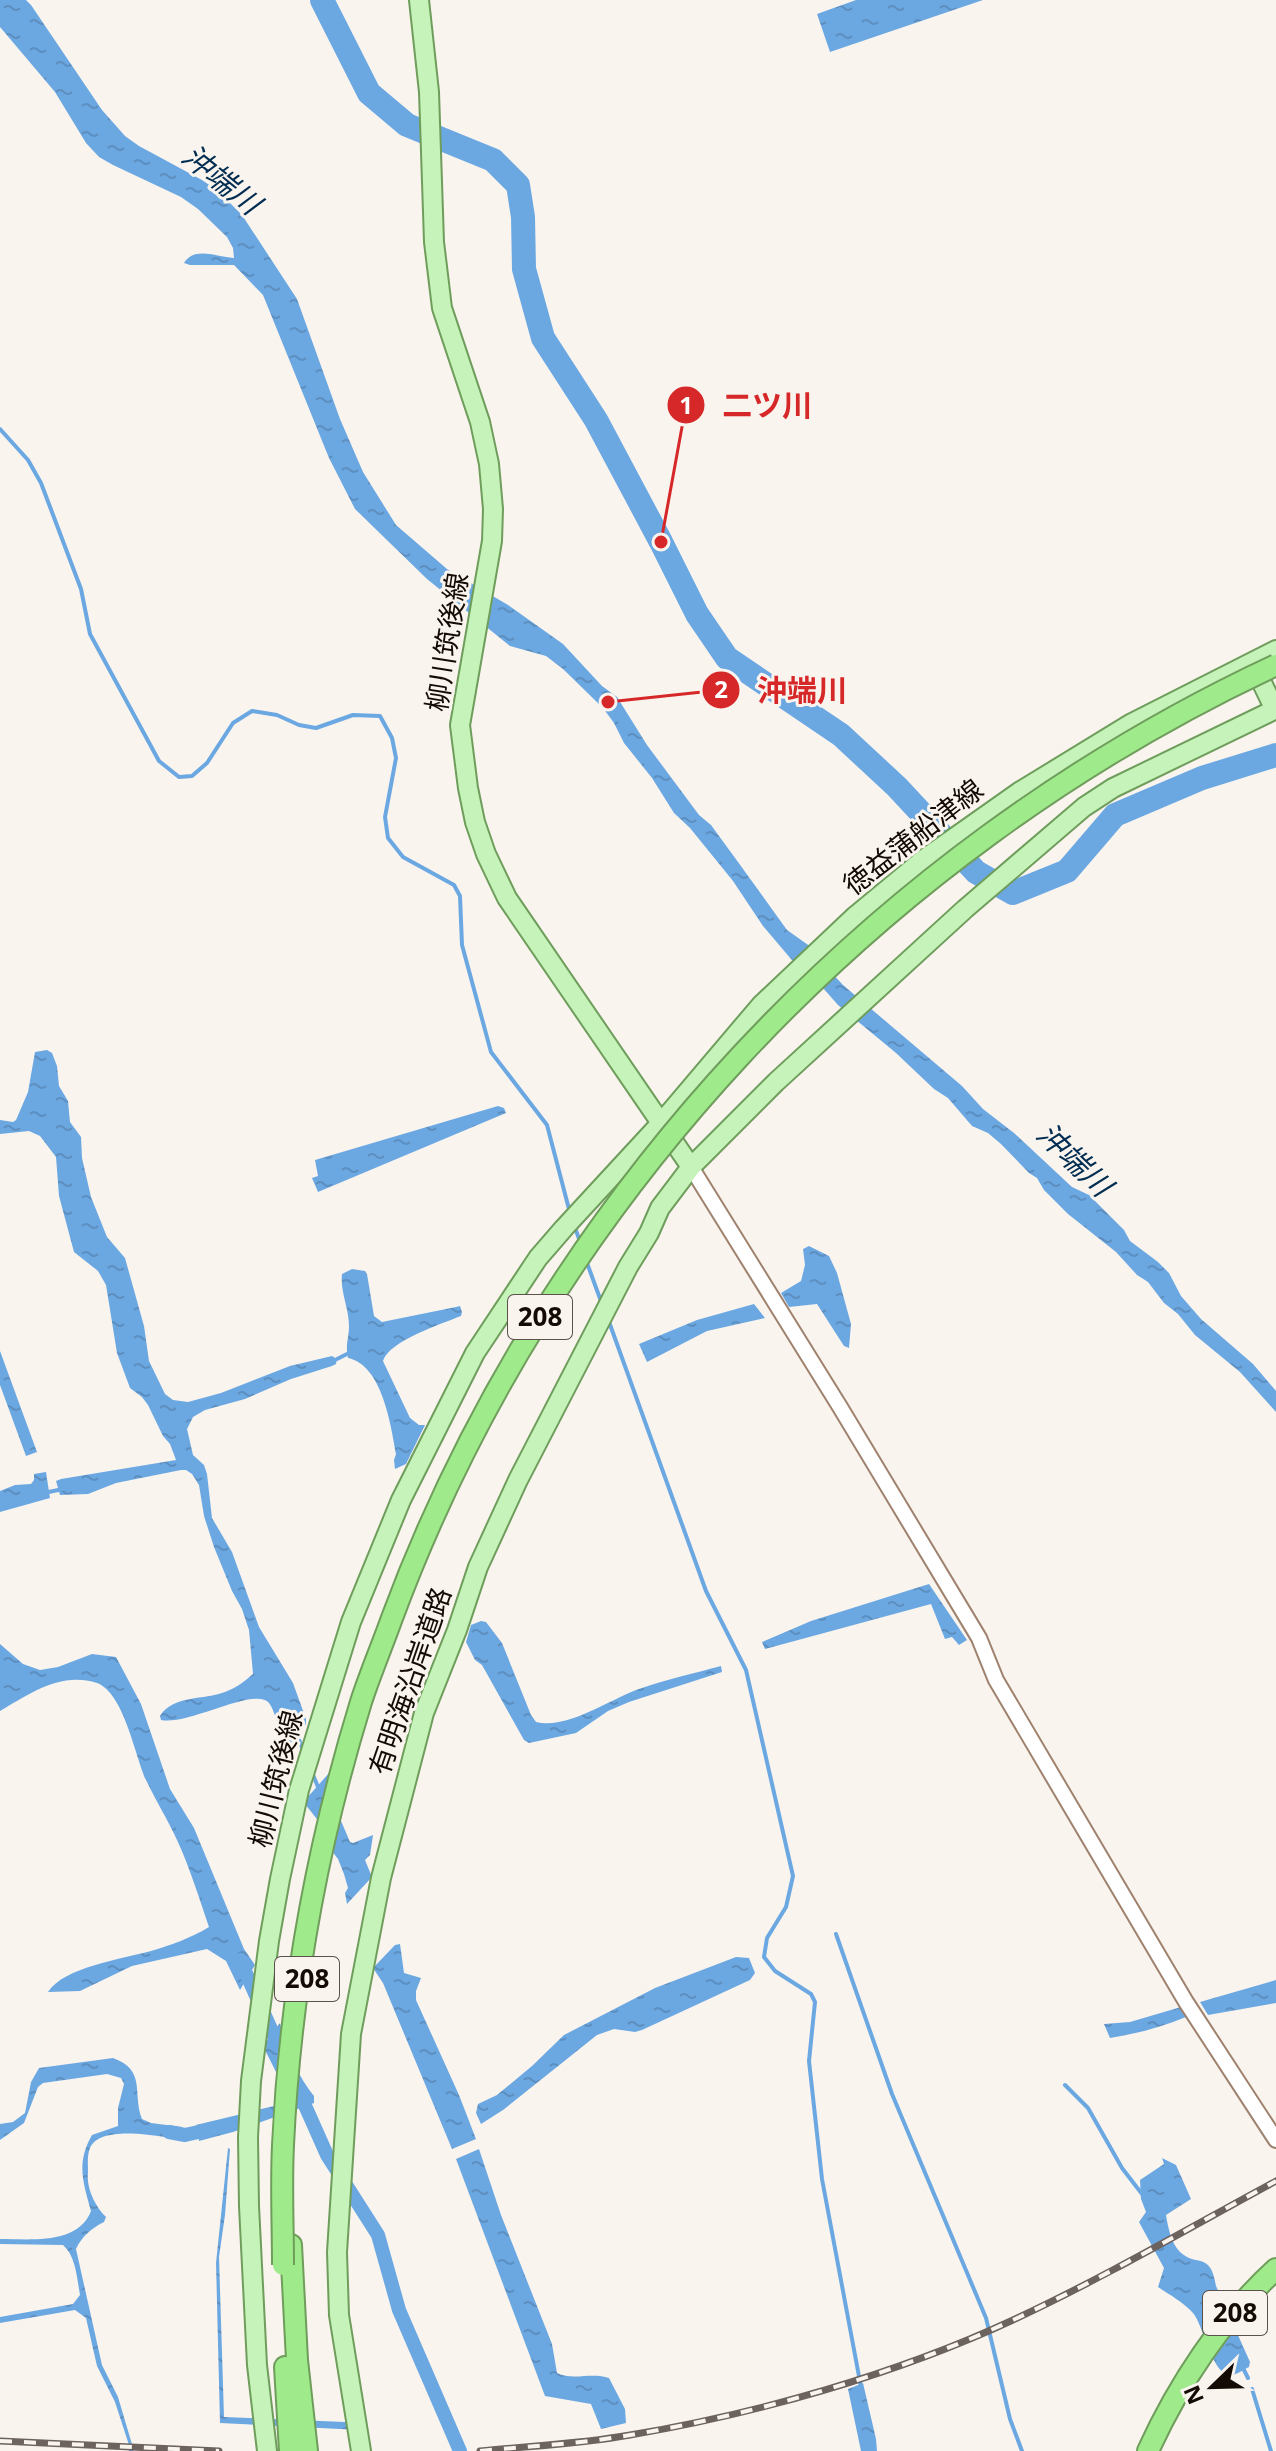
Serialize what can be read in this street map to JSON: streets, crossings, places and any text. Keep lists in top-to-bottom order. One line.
{"streets":{"highway":["208"],"main road":["柳川筑後線","徳益蒲船津線","有明海沿岸道路"]},"crossings":[["柳川筑後線","徳益蒲船津線"],["柳川筑後線","有明海沿岸道路"]],"water":["沖端川"],"places":["二ツ川","沖端川"],"north":"bottom left"}
